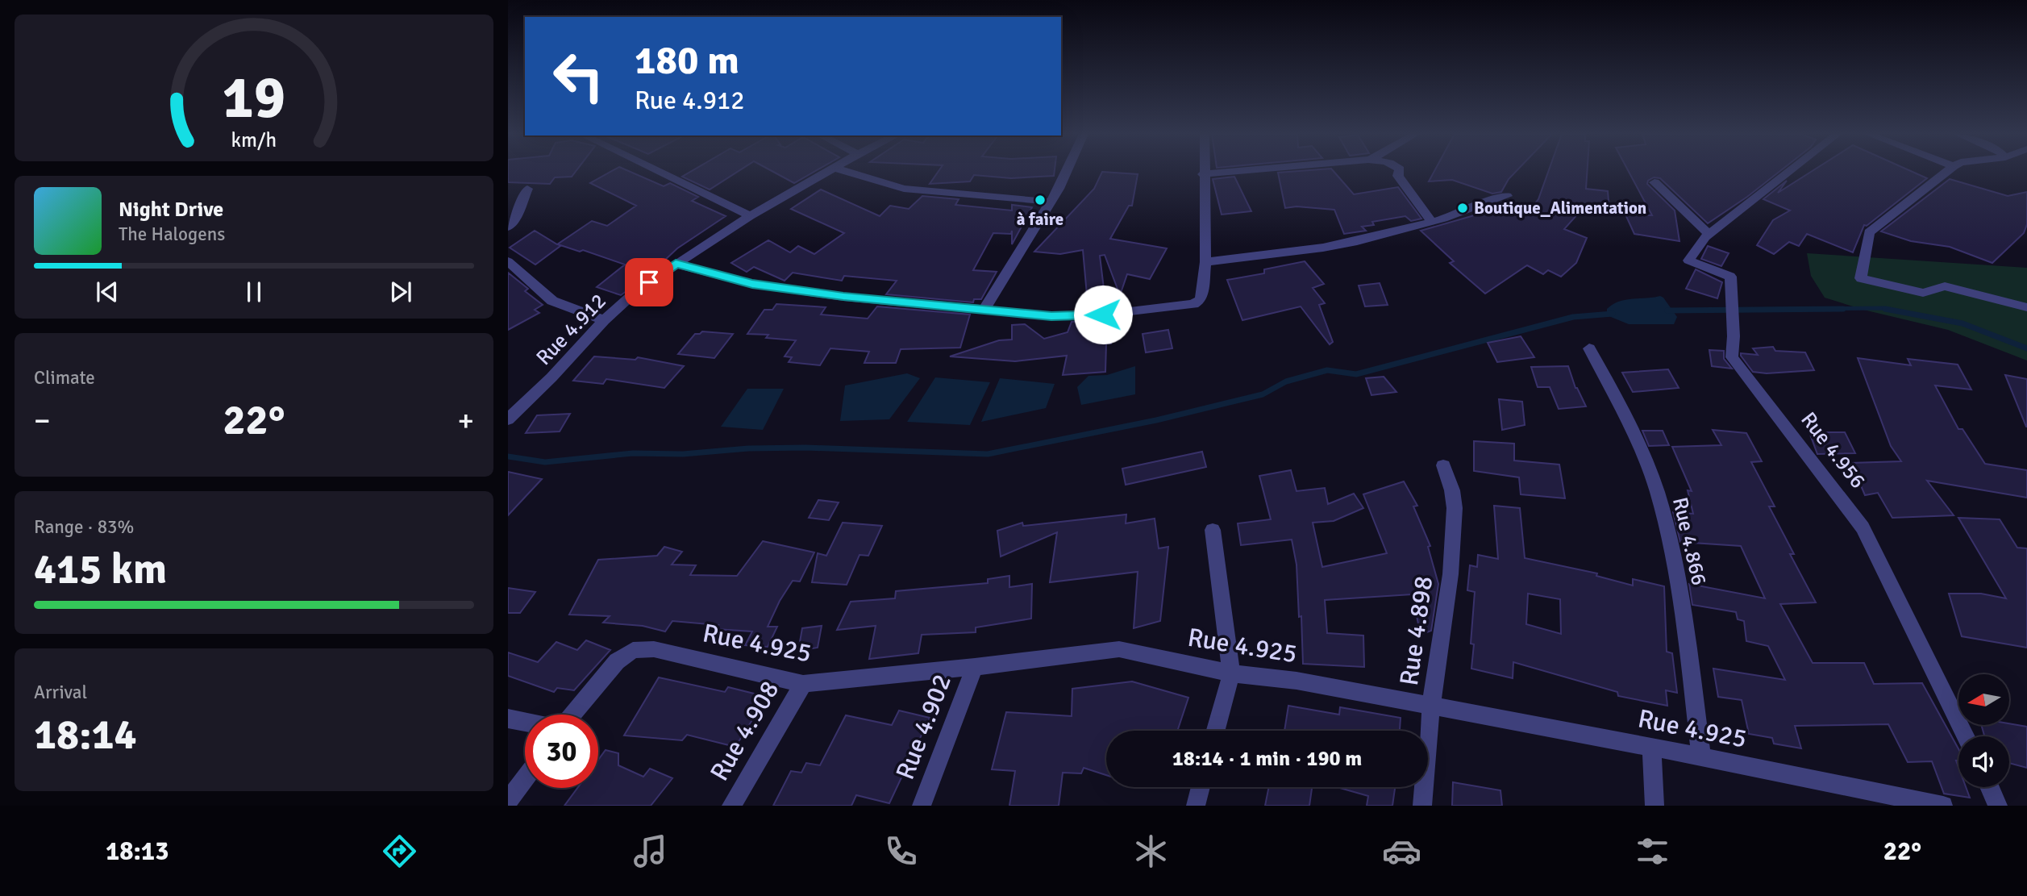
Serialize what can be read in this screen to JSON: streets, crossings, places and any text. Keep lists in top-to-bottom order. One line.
{"streets":{"street":["Rue 4.912","Rue 4.956","Rue 4.866","Rue 4.898","Rue 4.925","Rue 4.902","Rue 4.908"]},"crossings":[["Rue 4.866","Rue 4.925"],["Rue 4.898","Rue 4.925"],["Rue 4.925","Rue 4.902"],["Rue 4.925","Rue 4.908"]],"places":["à faire","Boutique_Alimentation"],"north":"left","page":{"turn":["180 m","Rue 4.912"],"song":["Night Drive","The Halogens"],"tile":["Climate",["Range · 83%","415 km"],["Arrival","18:14"]],"heat":["−","22°","+"],"limit":"30","trip":"18:14 · 1 min · 190 m","tabs":["18:13","22°"],"gauge":["19","km/h"]}}
